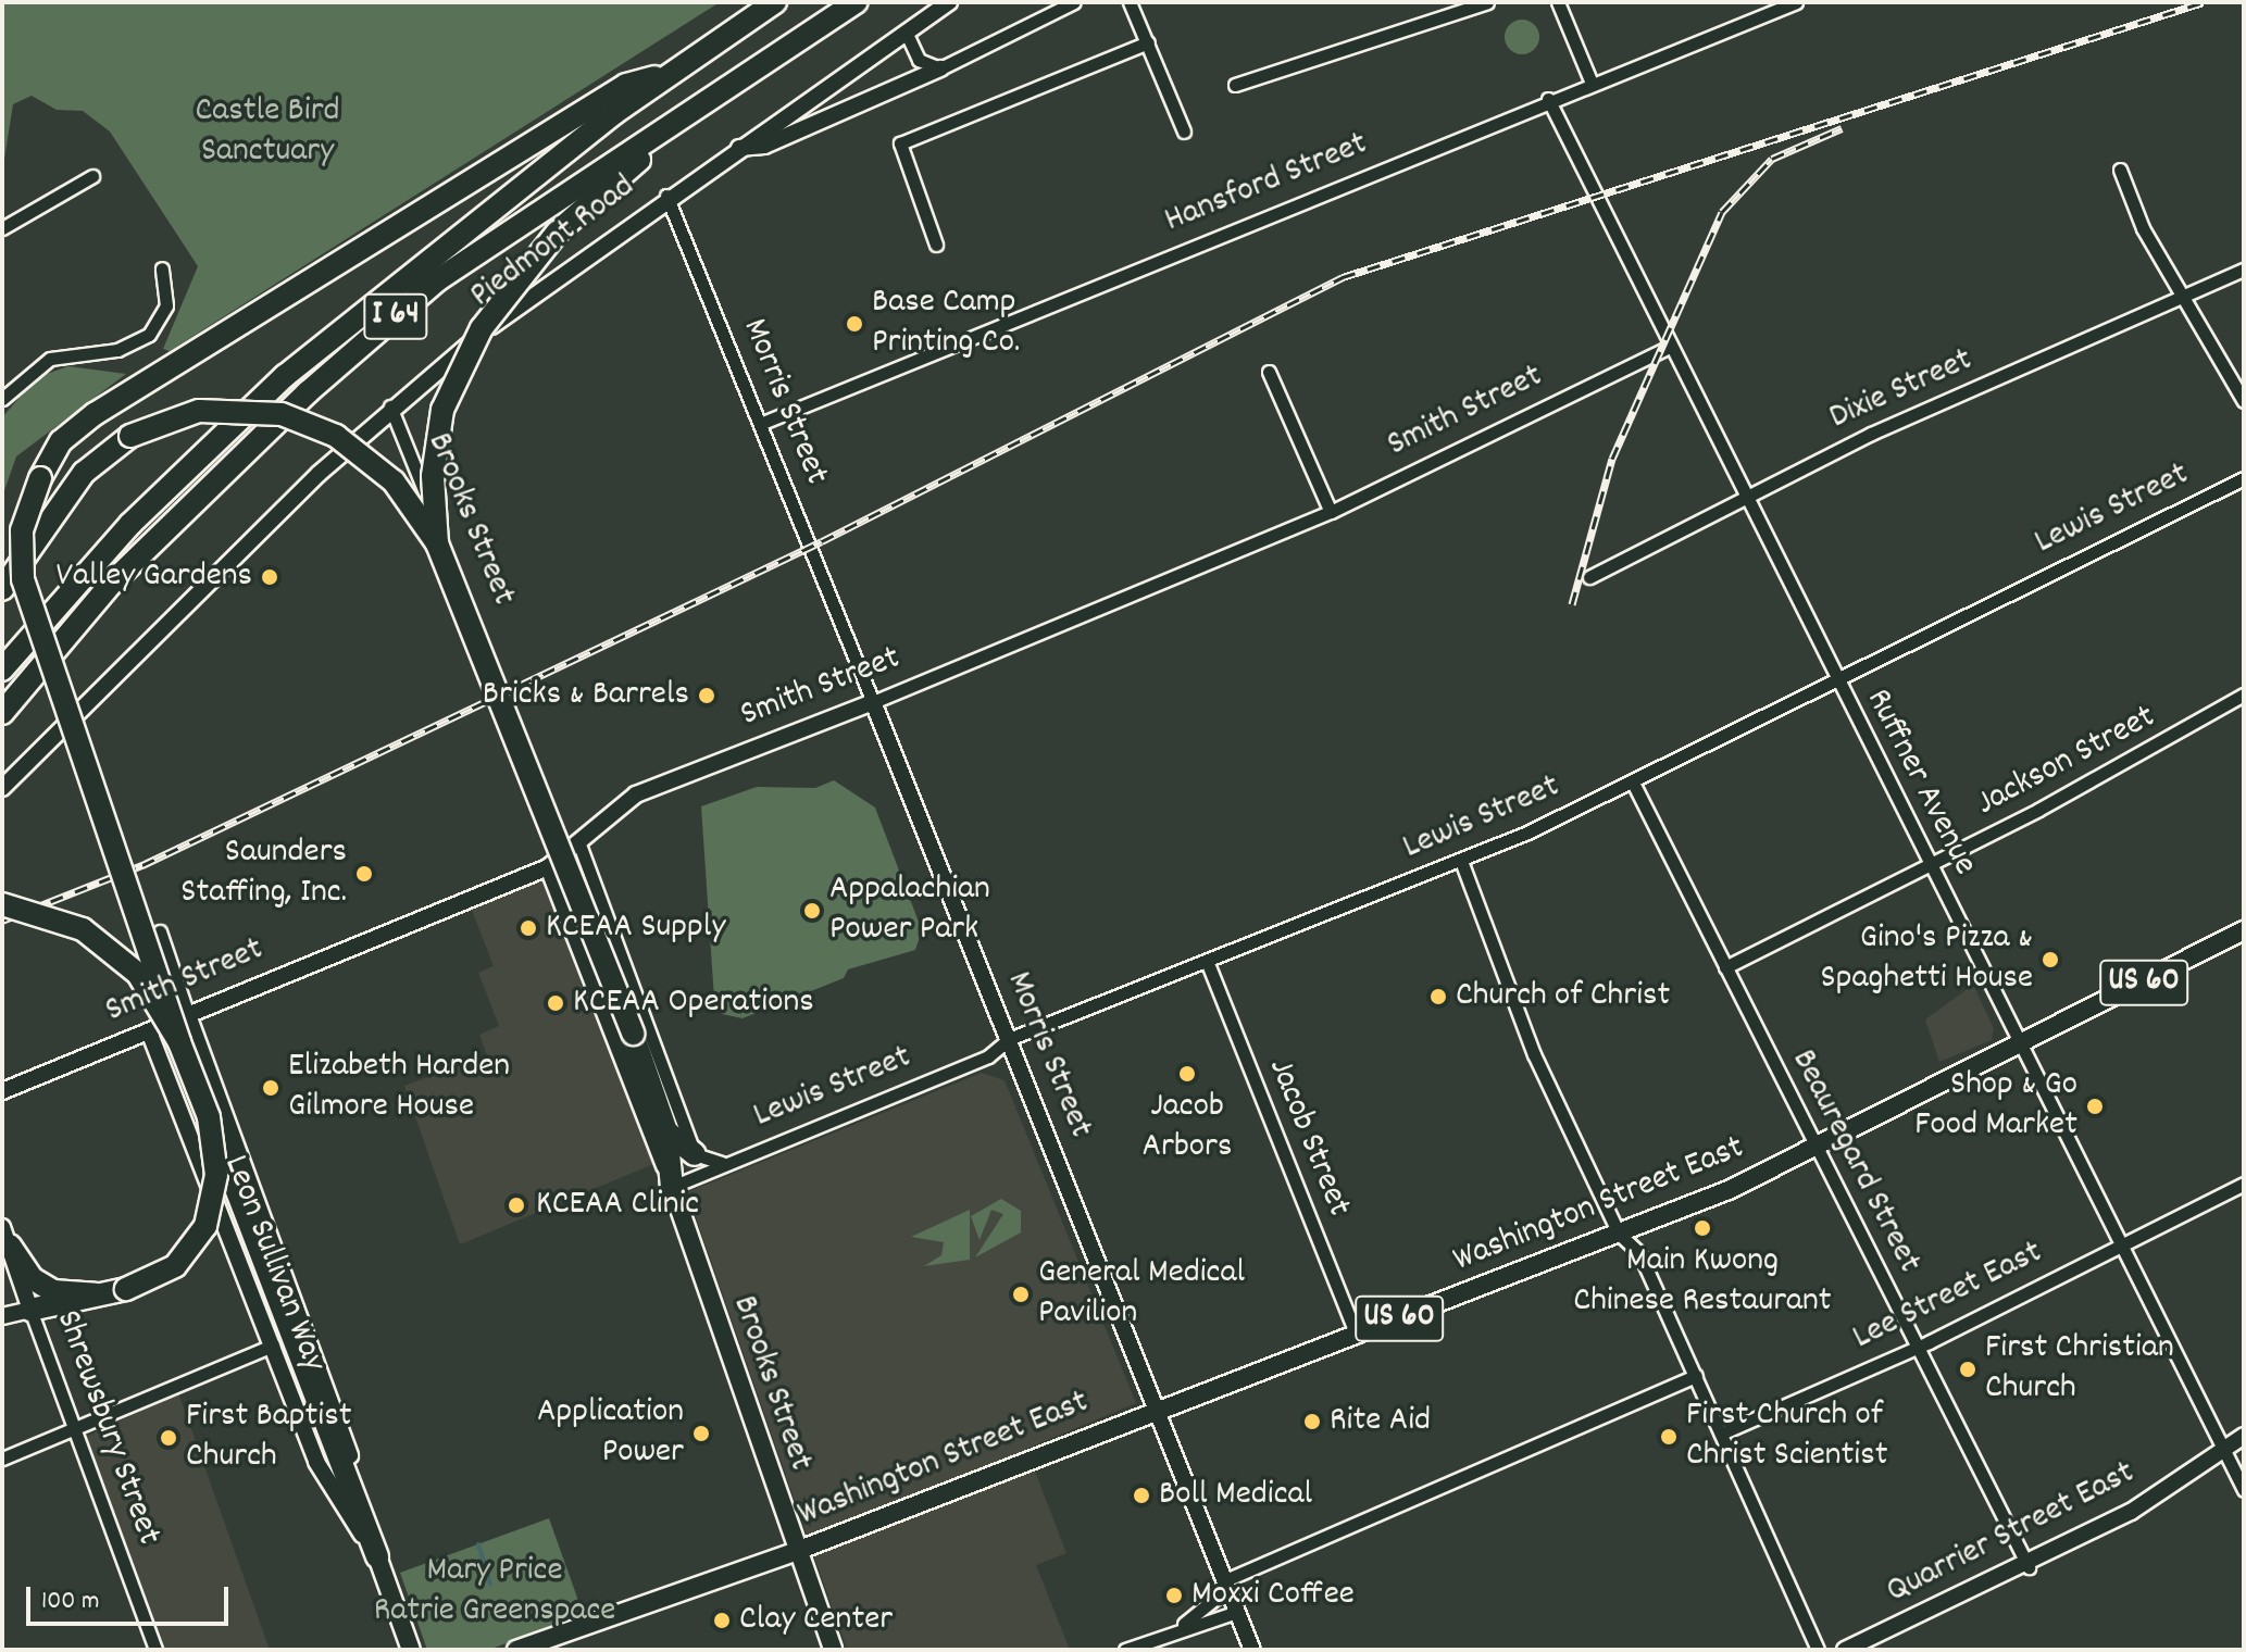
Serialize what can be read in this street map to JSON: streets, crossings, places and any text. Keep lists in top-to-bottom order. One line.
{"streets":{"highway":["I 64"],"main road":["Brooks Street","US 60","Washington Street East","Leon Sullivan Way"],"street":["Hansford Street","Piedmont Road","Dixie Street","Morris Street","Smith Street","Lewis Street","Jackson Street","Ruffner Avenue","Jacob Street","Beauregard Street","Lee Street East","Shrewsbury Street","Quarrier Street East"]},"crossings":[["Hansford Street","Morris Street"],["Hansford Street","Ruffner Avenue"],["Piedmont Road","Morris Street"],["Piedmont Road","Brooks Street"],["Dixie Street","Ruffner Avenue"],["Morris Street","Smith Street"],["Morris Street","Lewis Street"],["Morris Street","Washington Street East"],["Smith Street","Ruffner Avenue"],["Smith Street","Leon Sullivan Way"],["Lewis Street","Brooks Street"],["Lewis Street","Ruffner Avenue"],["Lewis Street","Jacob Street"],["Lewis Street","Beauregard Street"],["Brooks Street","Washington Street East"],["Jackson Street","Ruffner Avenue"],["Jackson Street","Beauregard Street"],["Ruffner Avenue","Washington Street East"],["Ruffner Avenue","Lee Street East"],["Ruffner Avenue","Quarrier Street East"],["Jacob Street","Washington Street East"],["Beauregard Street","Washington Street East"],["Beauregard Street","Lee Street East"],["Beauregard Street","Quarrier Street East"]],"parks":["Castle Bird Sanctuary","Mary Price Ratrie Greenspace"],"places":["Base Camp Printing Co.","Valley Gardens","Bricks & Barrels","Saunders Staffing, Inc.","Appalachian Power Park","KCEAA Supply","Gino's Pizza & Spaghetti House","Church of Christ","KCEAA Operations","Jacob Arbors","Elizabeth Harden Gilmore House","Shop & Go Food Market","KCEAA Clinic","Main Kwong Chinese Restaurant","General Medical Pavilion","First Christian Church","Rite Aid","Application Power","First Church of Christ Scientist","First Baptist Church","Boll Medical","Moxxi Coffee","Clay Center"],"scale_bar":"100 m"}
